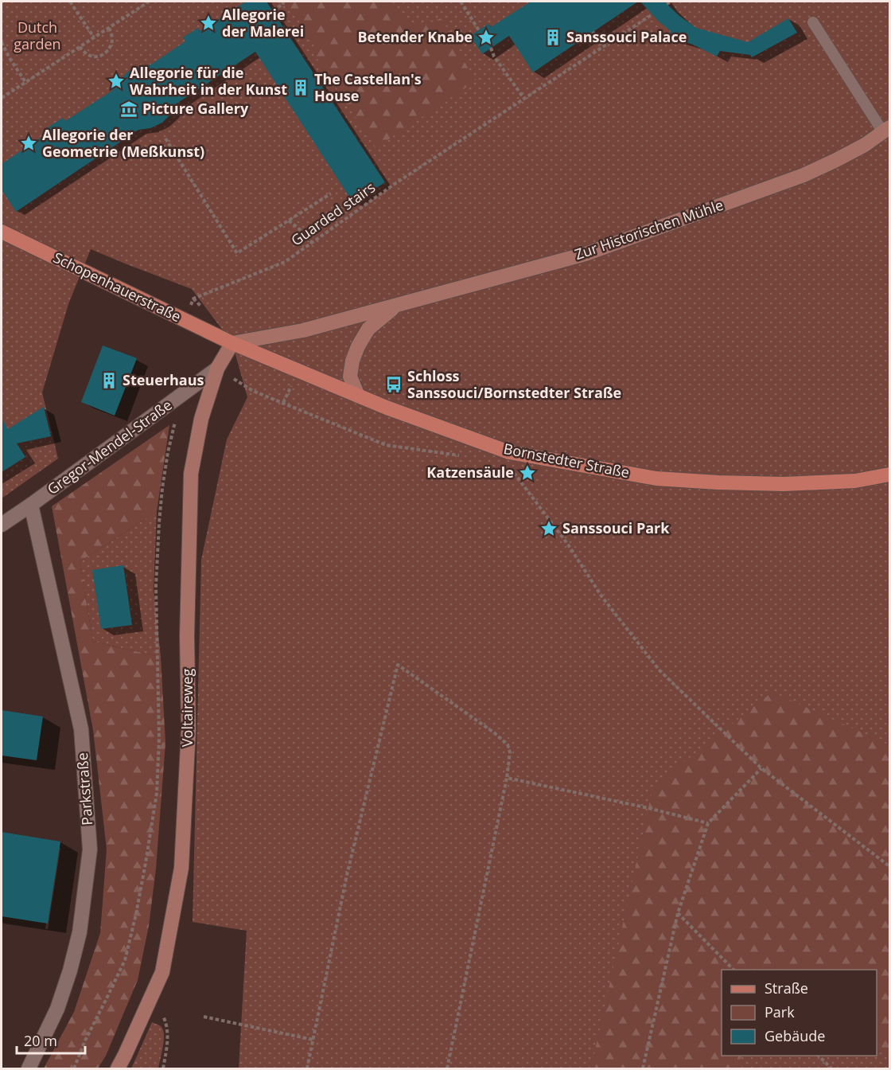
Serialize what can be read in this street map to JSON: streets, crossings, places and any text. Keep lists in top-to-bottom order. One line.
{"streets":{"main road":["Schopenhauerstraße","Bornstedter Straße"],"street":["Zur Historischen Mühle","Gregor-Mendel-Straße","Voltaireweg","Parkstraße"],"path":["Guarded stairs"]},"crossings":[["Zur Historischen Mühle","Schopenhauerstraße"],["Zur Historischen Mühle","Bornstedter Straße"],["Zur Historischen Mühle","Voltaireweg"],["Schopenhauerstraße","Bornstedter Straße"],["Schopenhauerstraße","Voltaireweg"],["Gregor-Mendel-Straße","Voltaireweg"],["Gregor-Mendel-Straße","Parkstraße"],["Bornstedter Straße","Voltaireweg"]],"parks":["Dutch garden"],"places":{"place":["Allegorie der Malerei","Betender Knabe","Allegorie für die Wahrheit in der Kunst","Allegorie der Geometrie (Meßkunst)","Katzensäule","Sanssouci Park"],"building":["Sanssouci Palace","The Castellan's House","Steuerhaus"],"museum":["Picture Gallery"],"bus stop":["Schloss Sanssouci/Bornstedter Straße"]},"legend":["Straße","Park","Gebäude"],"scale_bar":"20 m"}
